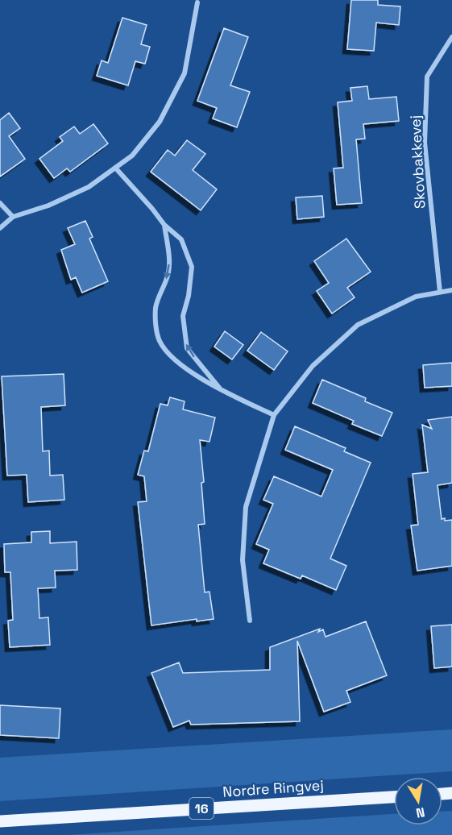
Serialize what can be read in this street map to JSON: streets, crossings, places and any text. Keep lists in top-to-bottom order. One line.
{"streets":{"main road":["Nordre Ringvej","16"],"street":["Skovbakkevej"]},"north":"bottom"}
